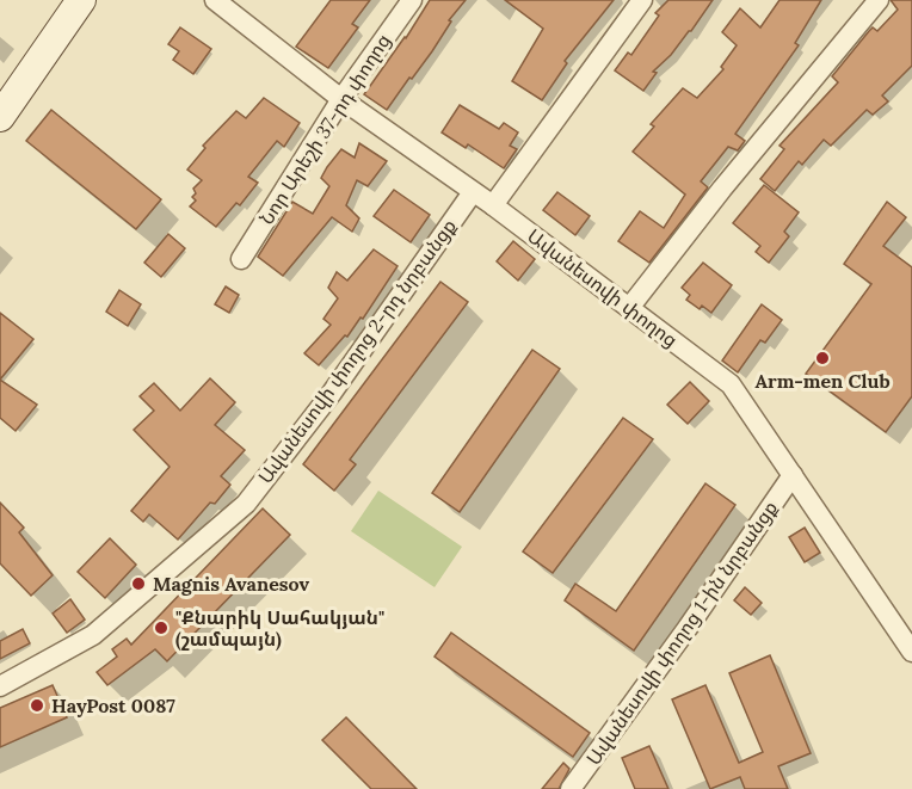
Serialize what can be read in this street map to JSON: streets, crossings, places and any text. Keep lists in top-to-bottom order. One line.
{"streets":{"street":["Նոր Արեշի 37-րդ փողոց","Ավանեսովի փողոց","Ավանեսովի փողոց 2-րդ նրբանցք","Ավանեսովի փողոց 1-ին նրբանցք"]},"crossings":[["Նոր Արեշի 37-րդ փողոց","Ավանեսովի փողոց"],["Ավանեսովի փողոց","Ավանեսովի փողոց 2-րդ նրբանցք"],["Ավանեսովի փողոց","Ավանեսովի փողոց 1-ին նրբանցք"]],"places":["Arm-men Club","Magnis Avanesov","\"Քնարիկ Սահակյան\" (շամպայն)","HayPost 0087"]}
